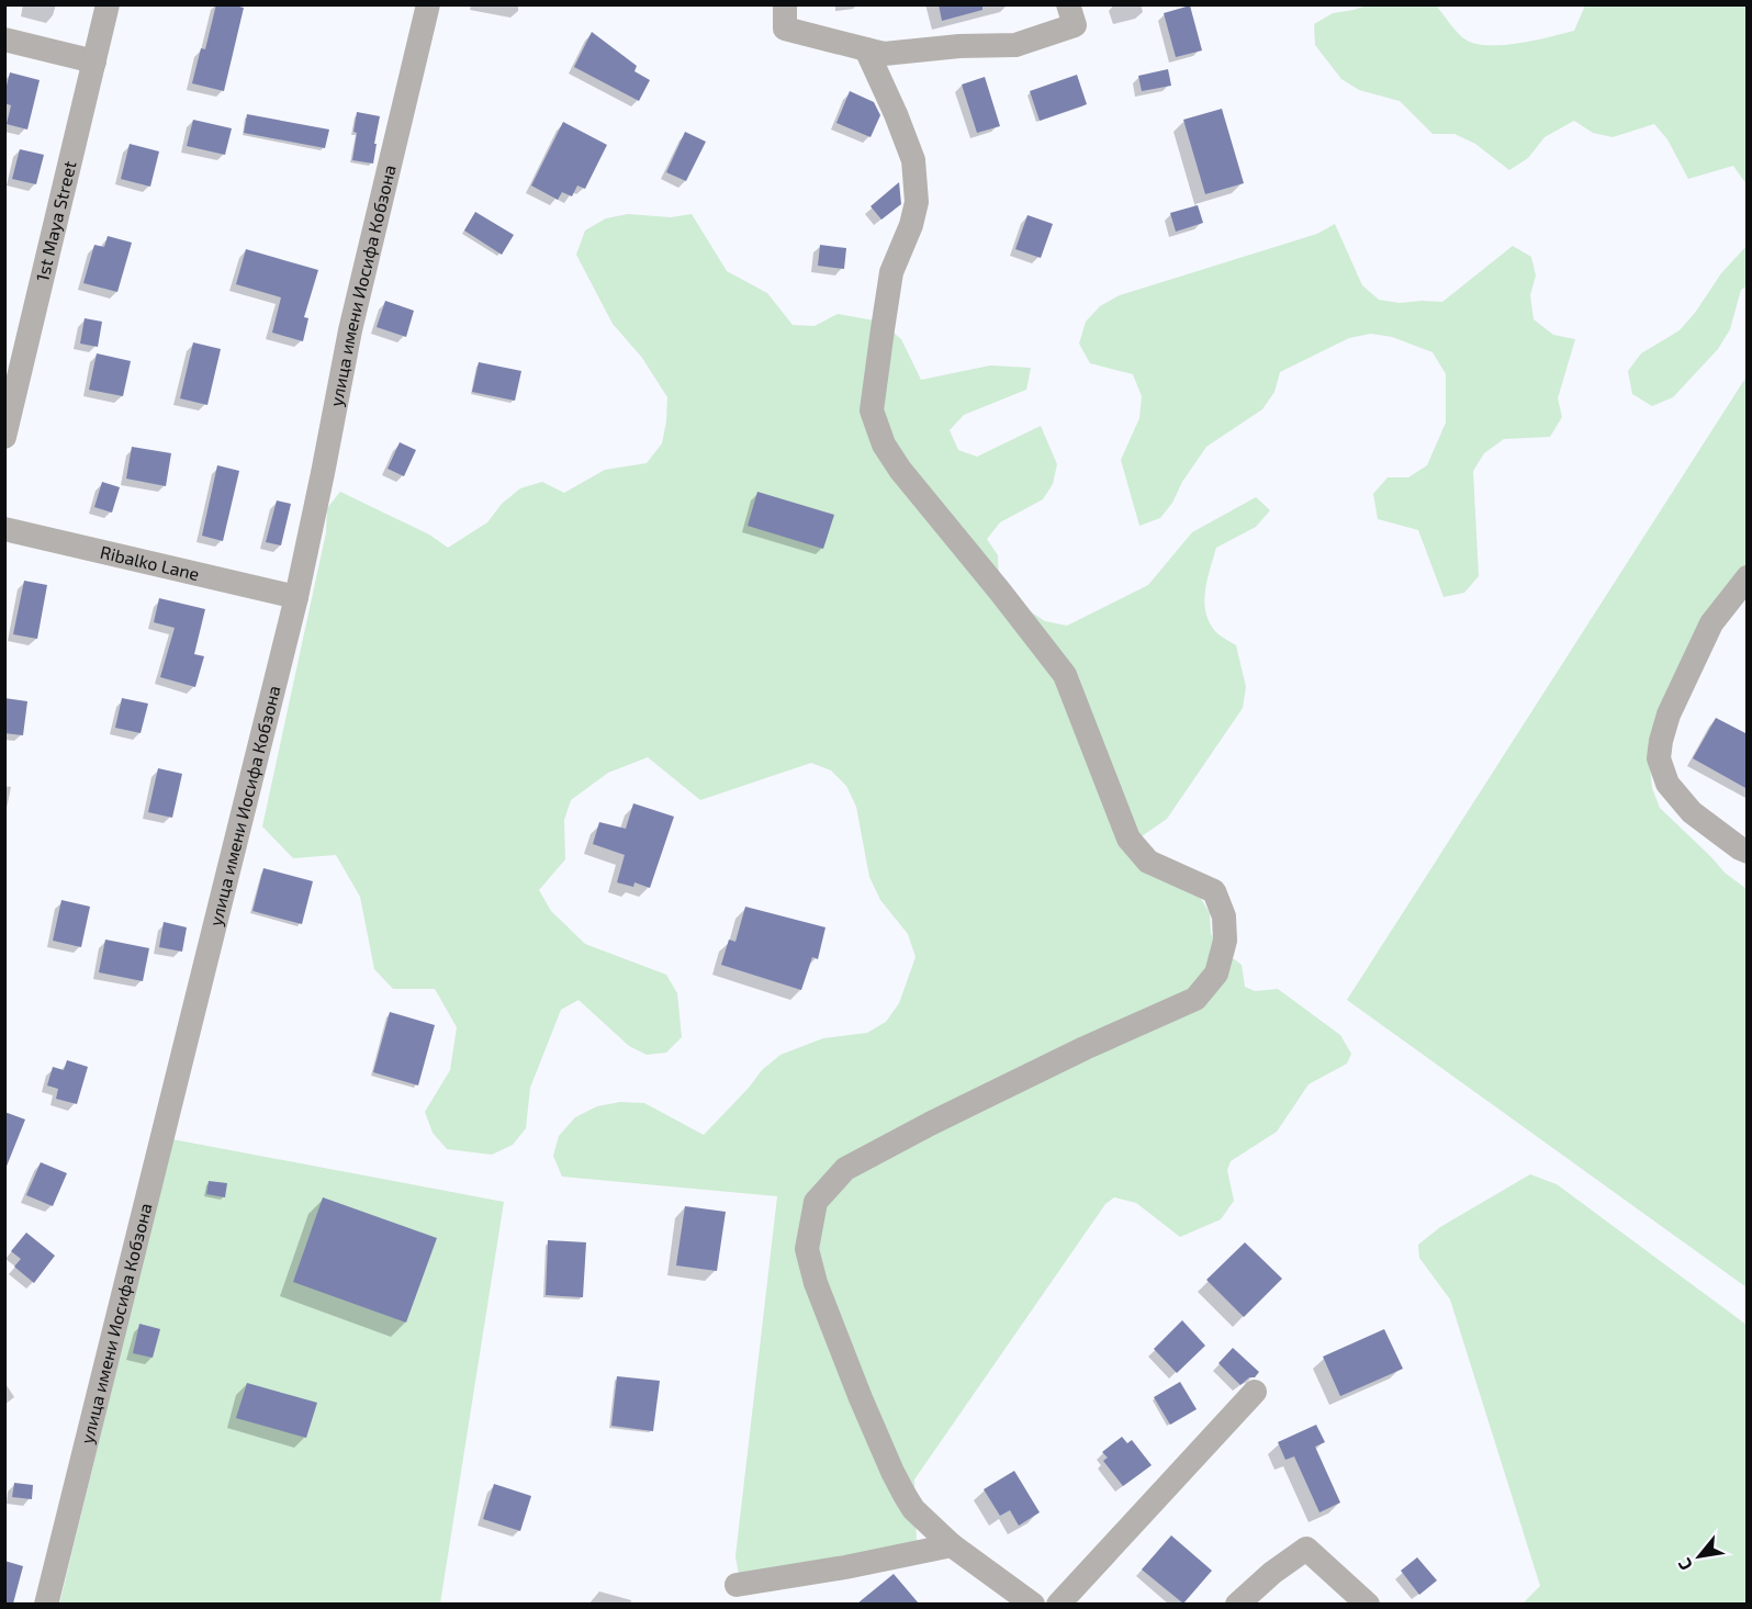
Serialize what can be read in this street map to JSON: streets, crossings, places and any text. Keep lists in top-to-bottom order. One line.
{"streets":{"street":["1st Maya Street","улица имени Иосифа Кобзона","Ribalko Lane"]},"crossings":[["улица имени Иосифа Кобзона","Ribalko Lane"]],"north":"bottom left"}
